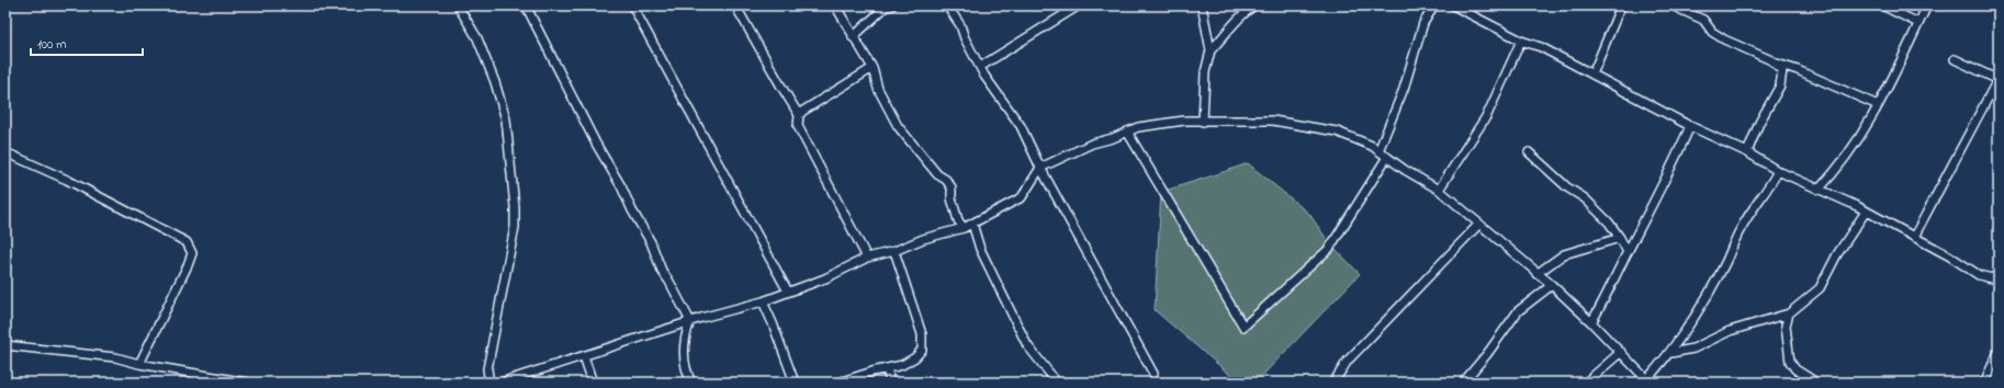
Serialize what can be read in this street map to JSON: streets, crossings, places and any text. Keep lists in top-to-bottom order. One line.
{"scale_bar":"100 m"}
